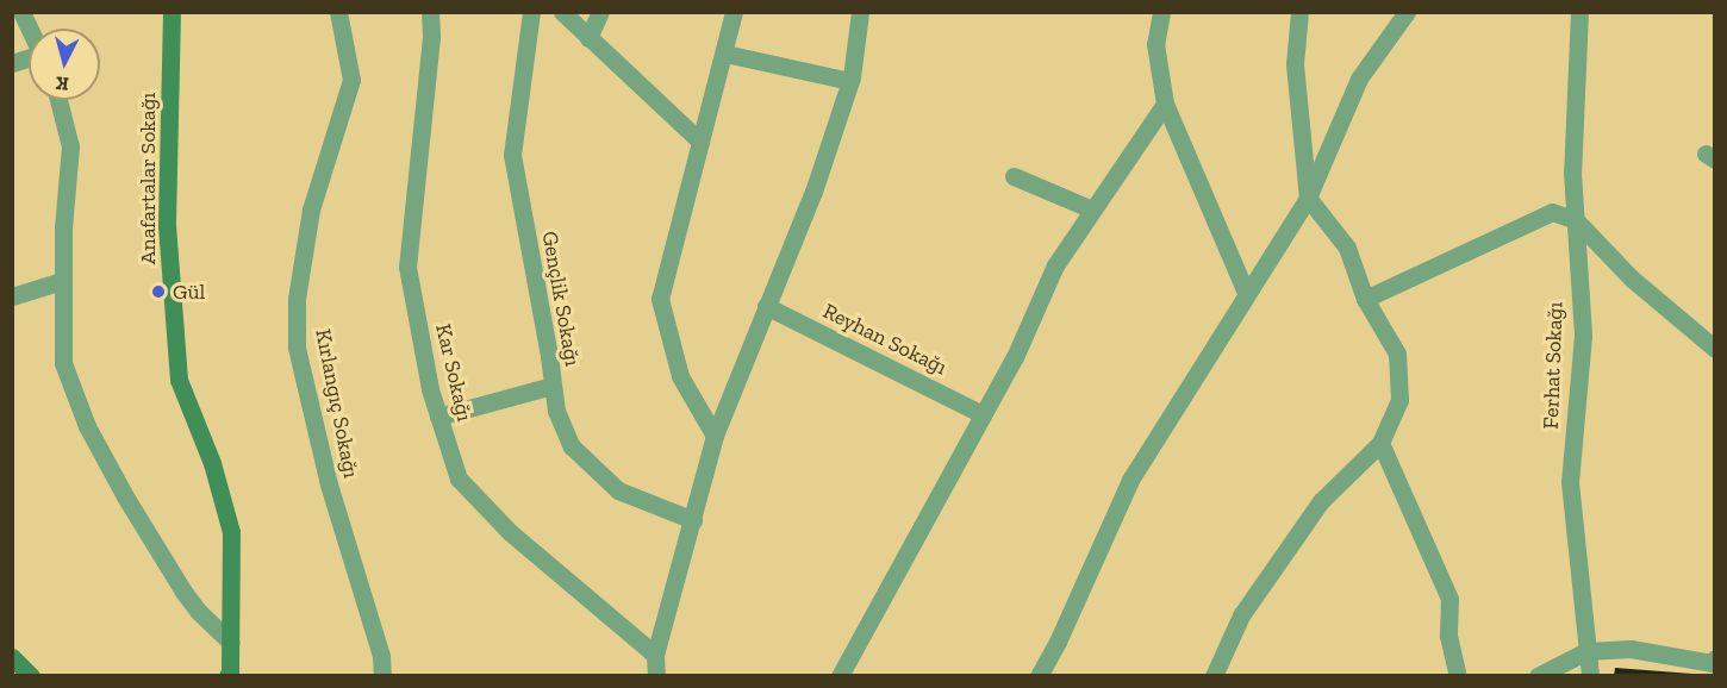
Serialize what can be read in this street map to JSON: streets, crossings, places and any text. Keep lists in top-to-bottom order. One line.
{"streets":{"main road":["Anafartalar Sokağı"],"street":["Gençlik Sokağı","Reyhan Sokağı","Ferhat Sokağı","Kar Sokağı","Kırlangıç Sokağı"]},"places":["Gül"],"north":"bottom"}
